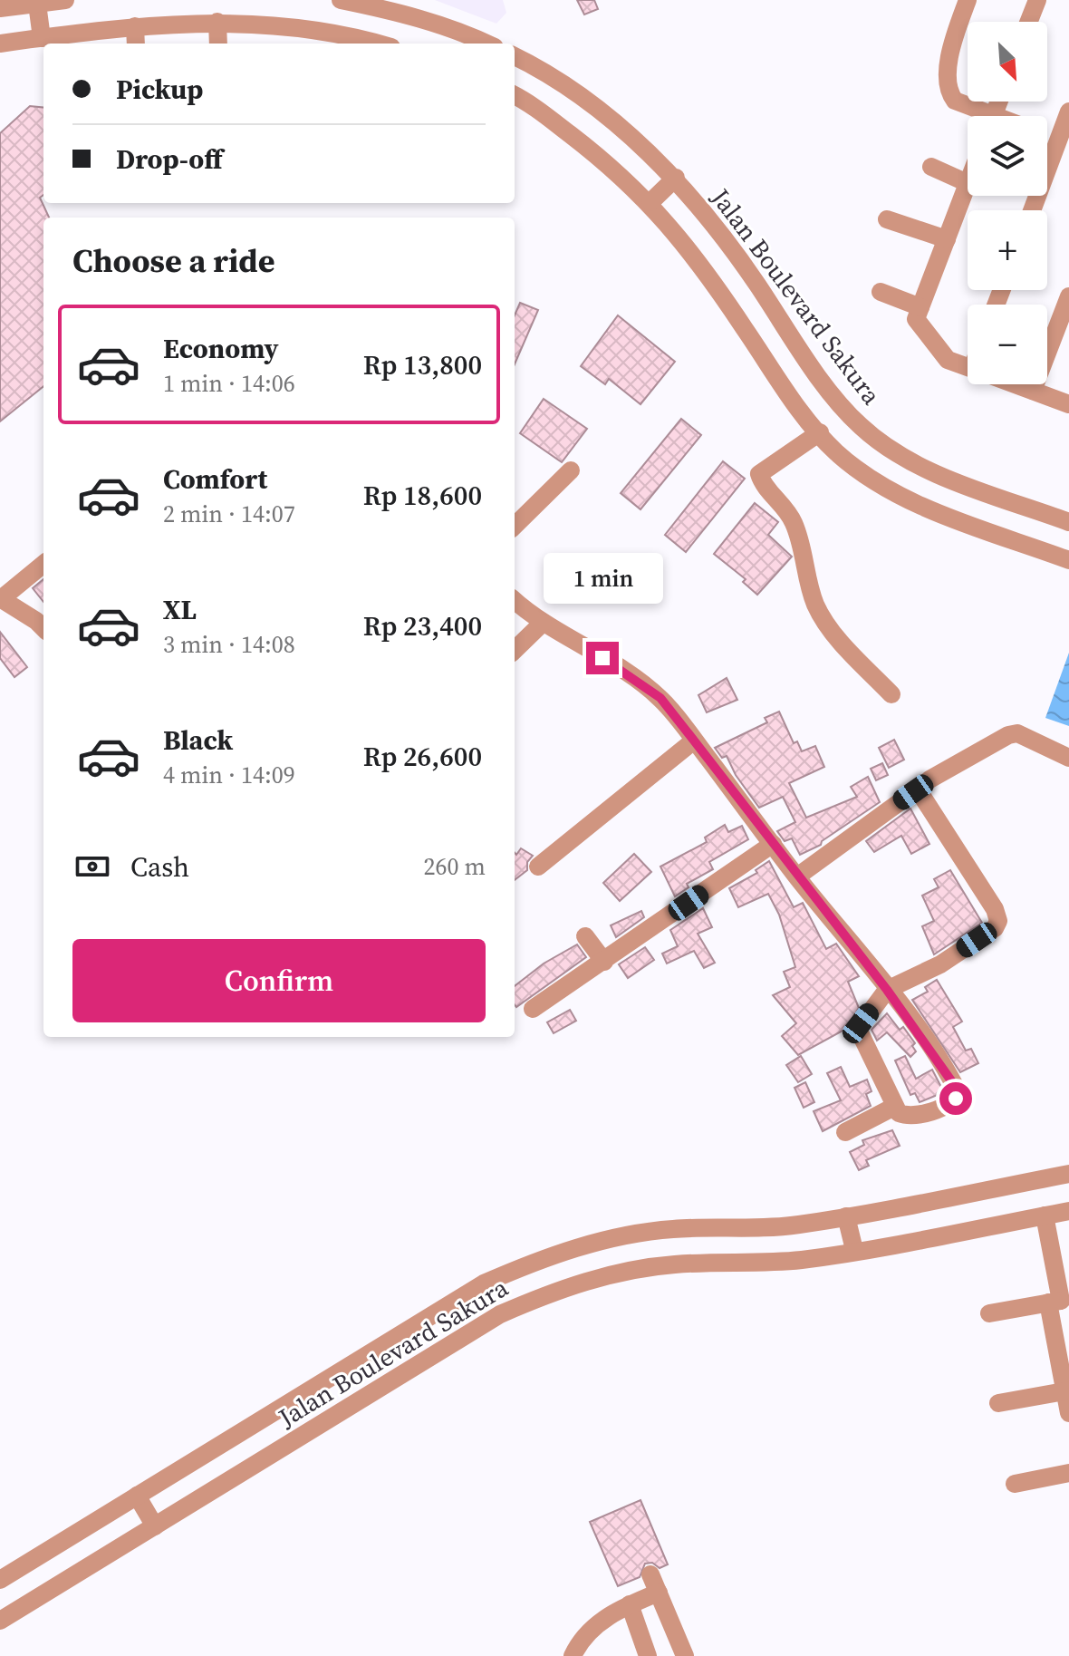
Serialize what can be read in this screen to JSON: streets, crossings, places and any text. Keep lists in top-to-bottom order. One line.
{"streets":{"street":["Jalan Boulevard Sakura"]},"north":"bottom right","page":{"map_buttons":["+","−"],"banner":["Pickup","Drop-off"],"heading":"Choose a ride","list":[{"name":"Economy","note":"1 min · 14:06","value":"Rp 13,800"},{"name":"Comfort","note":"2 min · 14:07","value":"Rp 18,600"},{"name":"XL","note":"3 min · 14:08","value":"Rp 23,400"},{"name":"Black","note":"4 min · 14:09","value":"Rp 26,600"}],"bubble":"1 min","pay":["Cash","260 m"],"buttons":"Confirm"}}
